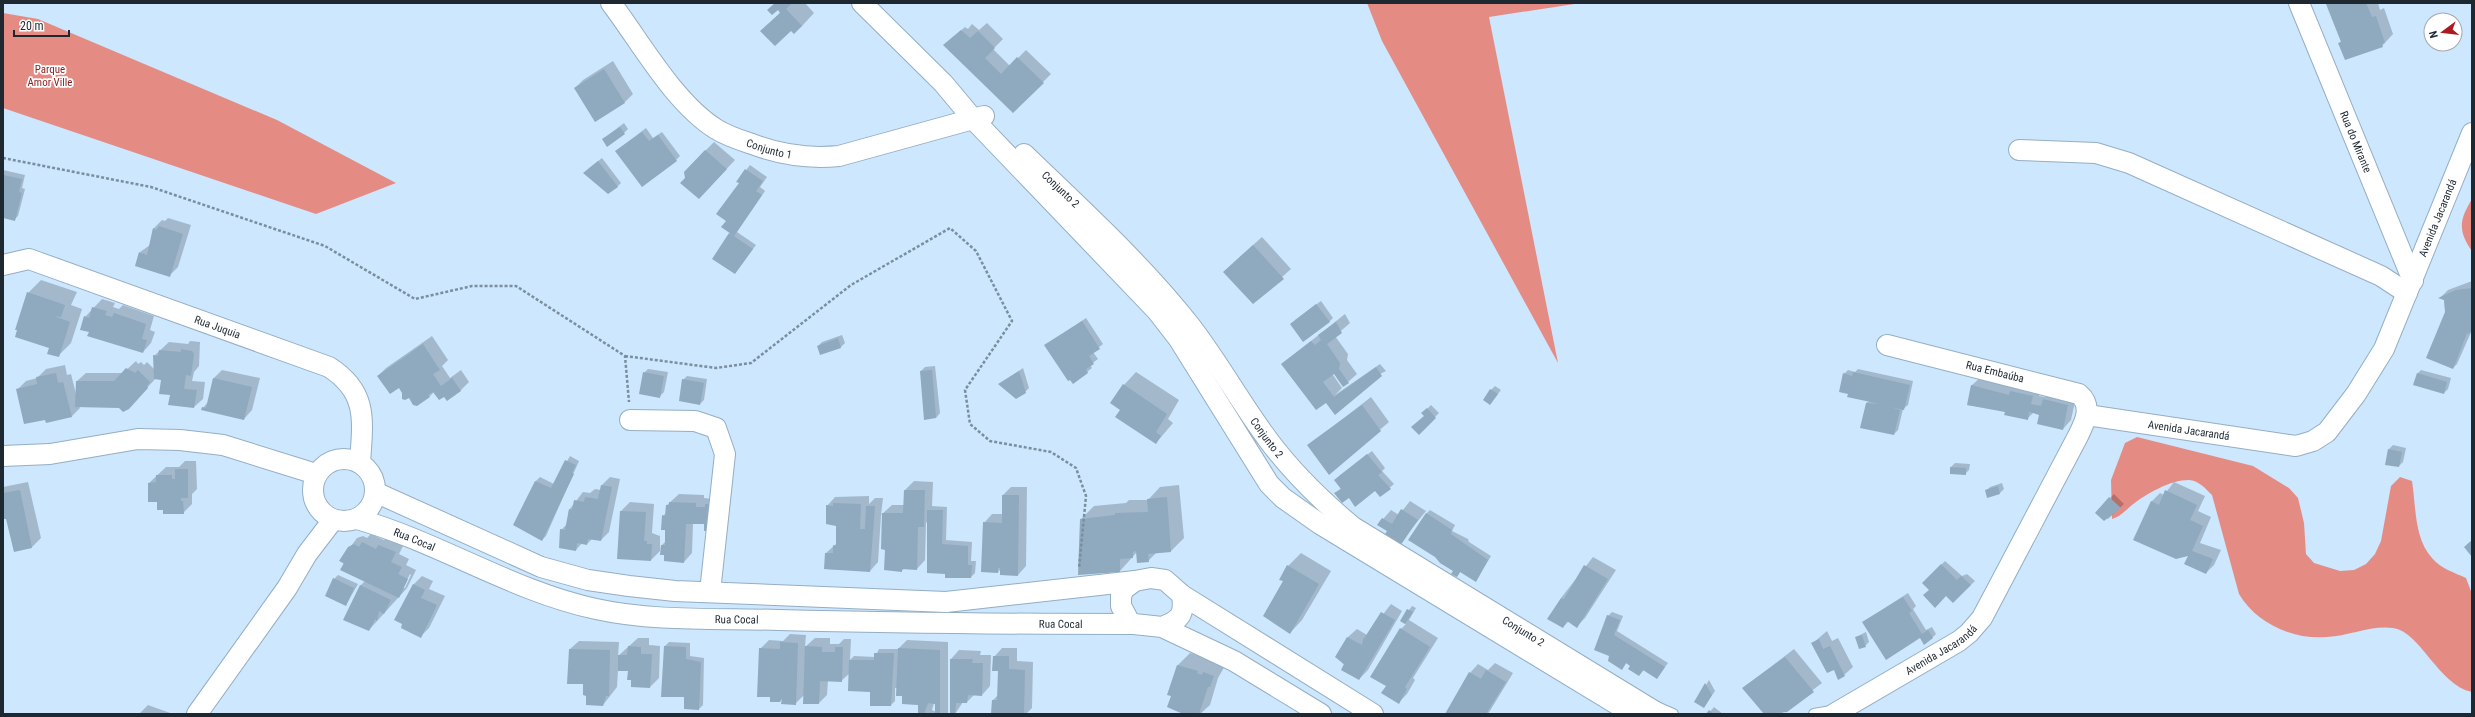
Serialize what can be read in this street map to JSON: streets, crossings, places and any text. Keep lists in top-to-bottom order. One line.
{"streets":{"street":["Rua do Mirante","Conjunto 1","Conjunto 2","Avenida Jacarandá","Rua Juquia","Rua Embaúba","Rua Cocal"]},"crossings":[["Rua do Mirante","Avenida Jacarandá"],["Conjunto 1","Conjunto 2"],["Avenida Jacarandá","Rua Embaúba"],["Rua Juquia","Rua Cocal"]],"parks":["Parque Amor Ville"],"scale_bar":"20 m","north":"left"}
